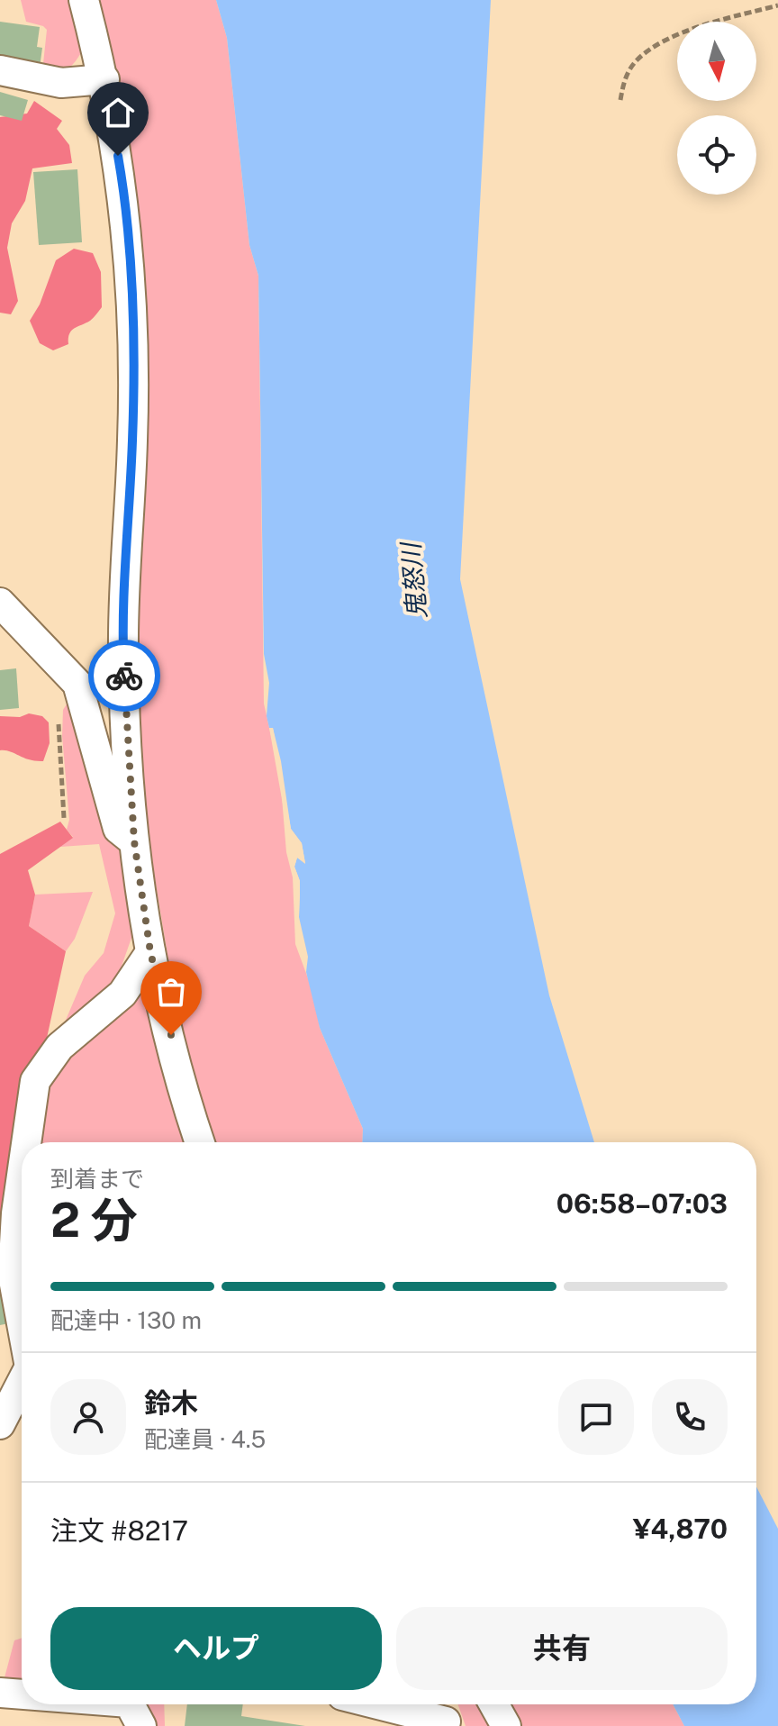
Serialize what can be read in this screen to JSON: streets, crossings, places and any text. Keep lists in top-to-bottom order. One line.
{"water":["鬼怒川"],"north":"bottom","page":{"heading":["2 分","到着まで","06:58–07:03"],"panel":["鈴木","配達員 · 4.5","注文 #8217","¥4,870"],"bar":"配達中 · 130 m","buttons":["ヘルプ","共有"]}}
